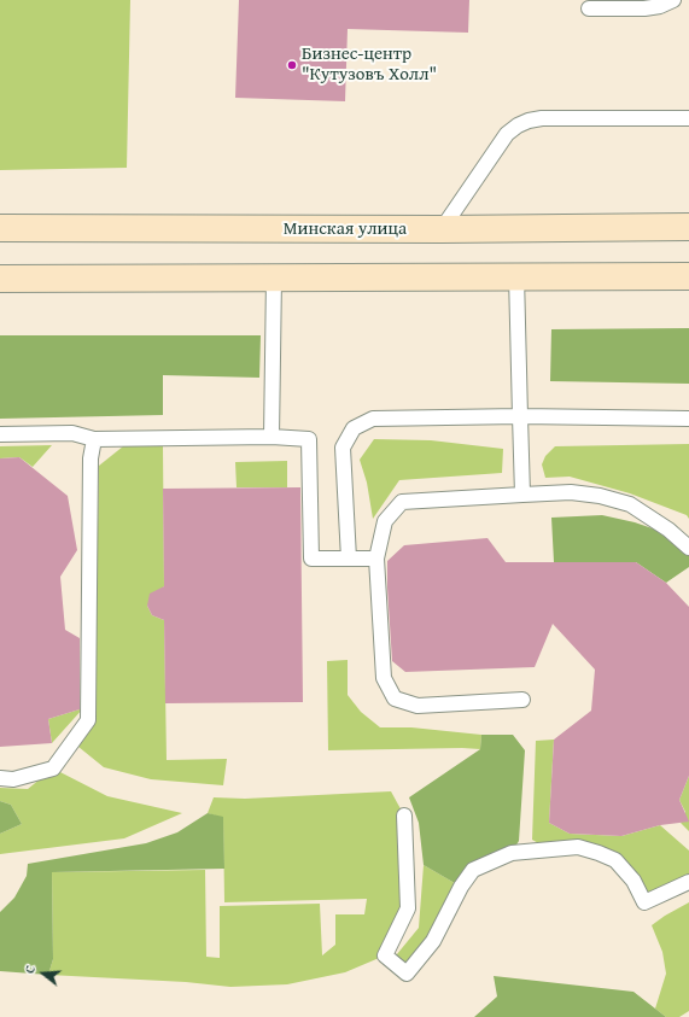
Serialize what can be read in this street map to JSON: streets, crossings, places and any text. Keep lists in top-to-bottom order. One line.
{"streets":{"main road":["Минская улица"]},"places":["Бизнес-центр \"Кутузовъ Холл\""],"north":"left"}
